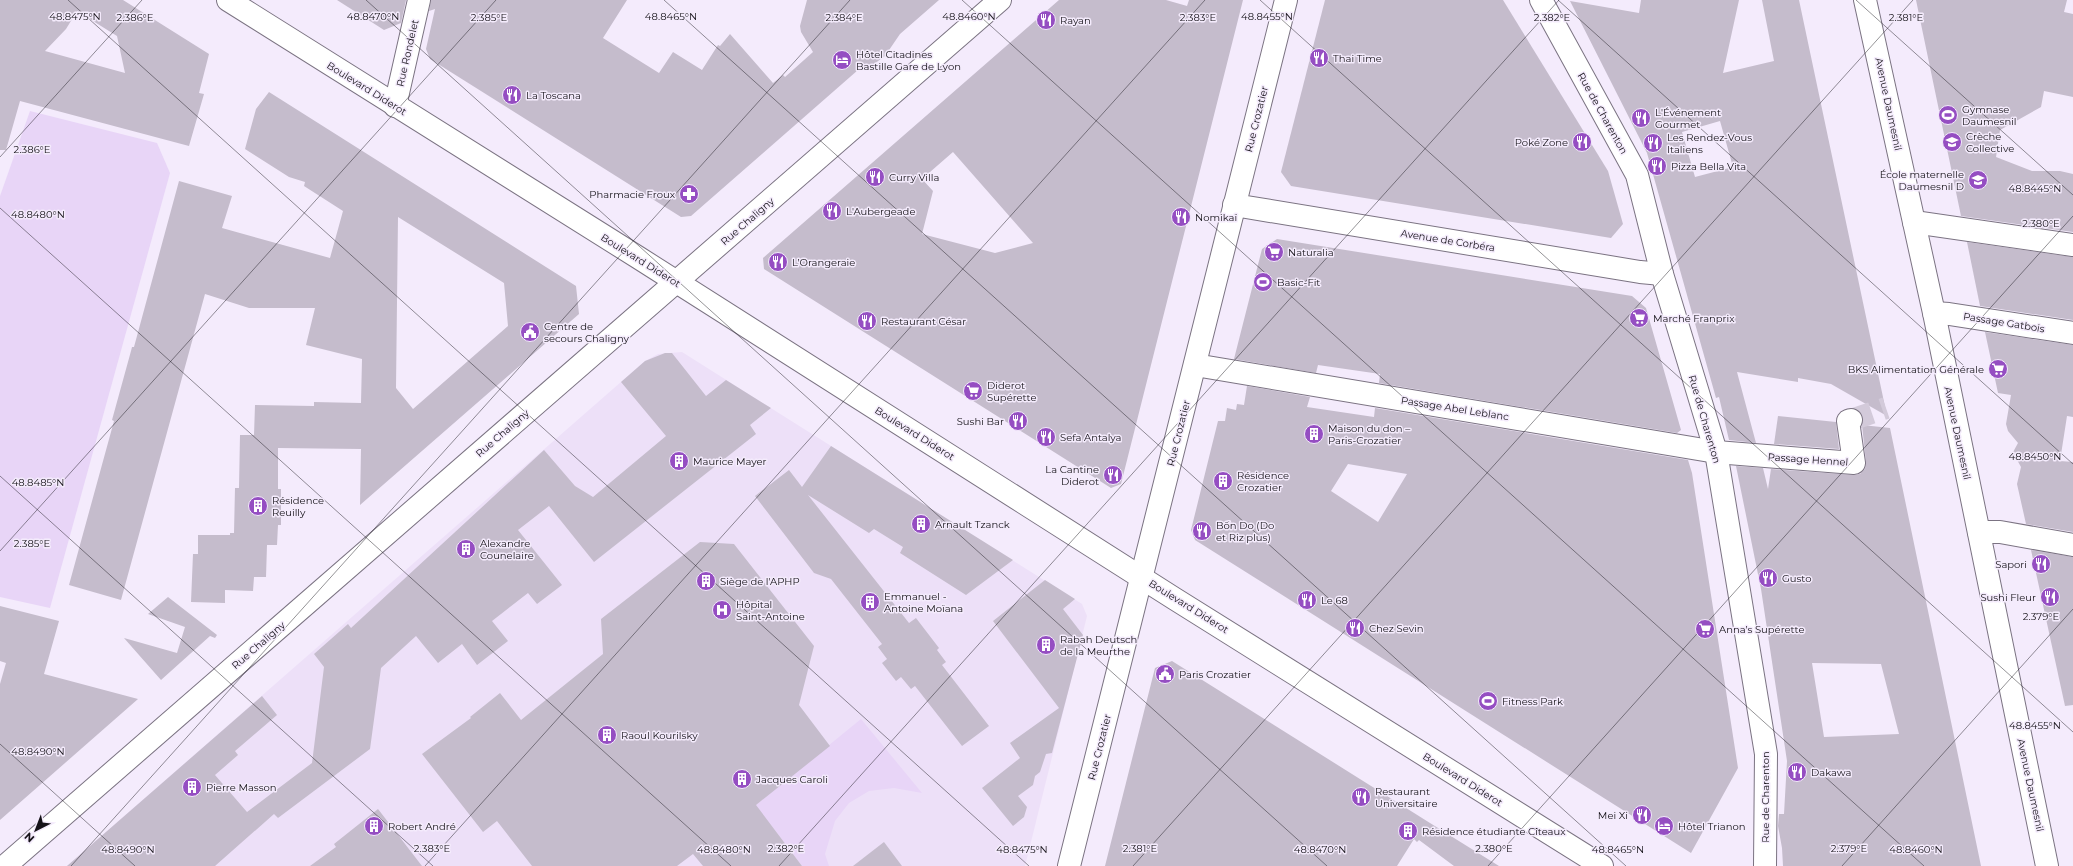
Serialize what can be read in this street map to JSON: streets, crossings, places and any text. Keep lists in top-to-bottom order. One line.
{"streets":{"street":["Rue Rondelet","Boulevard Diderot","Avenue Daumesnil","Rue de Charenton","Rue Crozatier","Rue Chaligny","Avenue de Corbéra","Passage Gatbois","Passage Abel Leblanc","Passage Hennel"]},"crossings":[["Rue Rondelet","Boulevard Diderot"],["Boulevard Diderot","Rue Crozatier"],["Boulevard Diderot","Rue Chaligny"],["Avenue Daumesnil","Passage Gatbois"],["Rue de Charenton","Avenue de Corbéra"],["Rue de Charenton","Passage Abel Leblanc"],["Rue de Charenton","Passage Hennel"],["Rue Crozatier","Avenue de Corbéra"],["Rue Crozatier","Passage Abel Leblanc"],["Passage Abel Leblanc","Passage Hennel"]],"places":{"restaurant":["Rayan","Thai Time","La Toscana","L'Événement Gourmet","Poké Zone","Les Rendez-Vous Italiens","Pizza Bella Vita","Curry Villa","L'Aubergeade","Nomikaï","L’Orangeraie","Restaurant César","Sushi Bar","Sefa Antalya","La Cantine Diderot","Bốn Do (Do et Riz plus)","Sapori","Gusto","Sushi Fleur","Le 68","Chez Sevin","Dakawa","Restaurant Universitaire","Mei Xi"],"hotel":["Hôtel Citadines Bastille Gare de Lyon","Hôtel Trianon"],"sports":["Gymnase Daumesnil","Basic-Fit","Fitness Park"],"school or university":["Crèche Collective","École maternelle Daumesnil D"],"pharmacy":["Pharmacie Froux"],"supermarket":["Naturalia","Marché Franprix","BKS Alimentation Générale","Diderot Supérette","Anna’s Supérette"],"public building":["Centre de secours Chaligny","Paris Crozatier"],"building":["Maison du don – Paris-Crozatier","Maurice Mayer","Résidence Crozatier","Résidence Reuilly","Arnault Tzanck","Alexandre Counelaire","Siège de l'APHP","Emmanuel - Antoine Moïana","Rabah Deutsch de la Meurthe","Raoul Kourilsky","Jacques Caroli","Pierre Masson","Robert André","Résidence étudiante Cîteaux"],"hospital":["Hôpital Saint-Antoine"]},"north":"bottom left","coordinates":["48.8455°N","48.8475°N","48.8470°N","48.8465°N","48.8460°N","2.386°E","2.385°E","2.384°E","2.383°E","2.382°E","2.381°E","48.8445°N","48.8480°N","2.380°E","48.8450°N","48.8485°N","2.379°E","48.8490°N"]}
